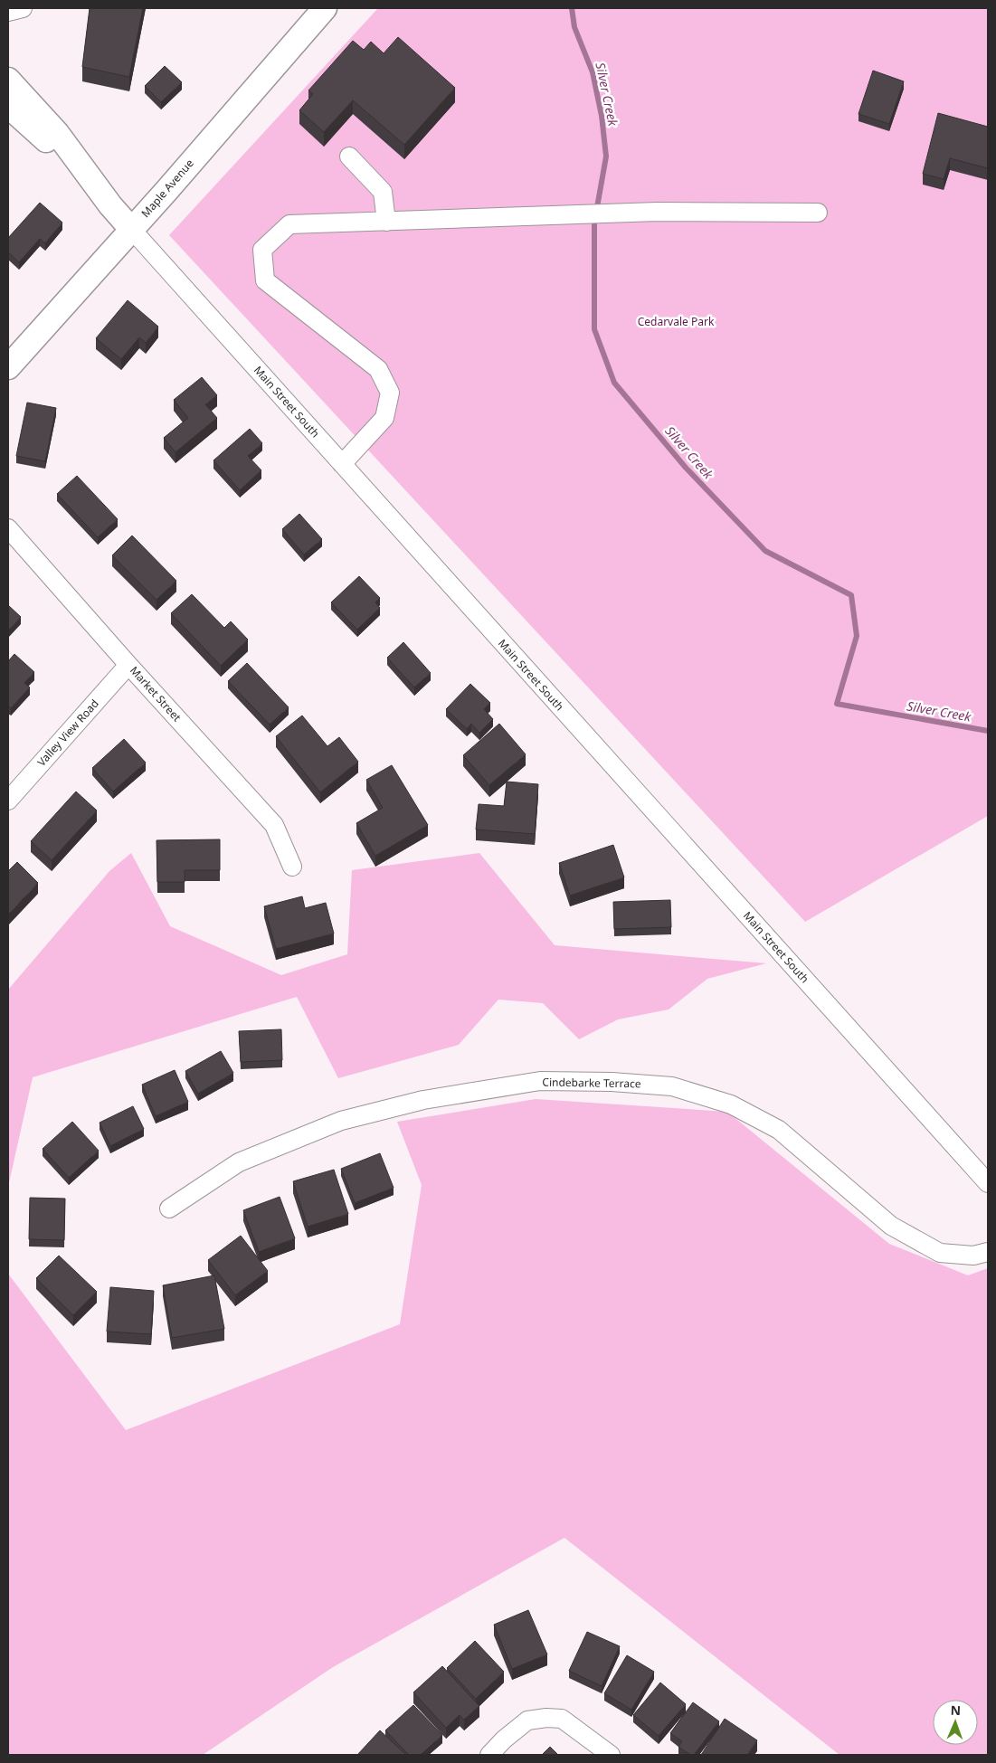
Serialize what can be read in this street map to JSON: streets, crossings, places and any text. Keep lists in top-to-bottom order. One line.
{"streets":{"main road":["Maple Avenue","Main Street South"],"street":["Market Street","Valley View Road","Cindebarke Terrace"]},"crossings":[["Maple Avenue","Main Street South"],["Market Street","Valley View Road"]],"water":["Silver Creek"],"parks":["Cedarvale Park"],"north":"top"}
